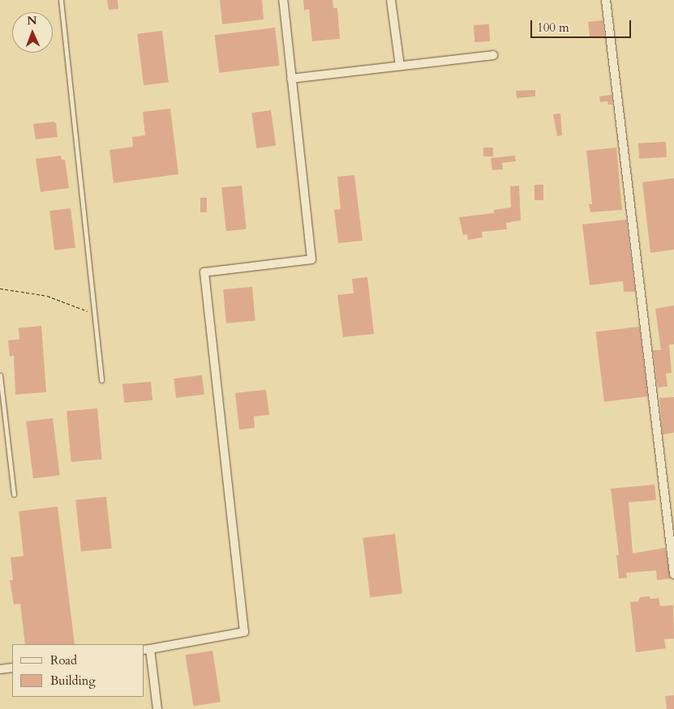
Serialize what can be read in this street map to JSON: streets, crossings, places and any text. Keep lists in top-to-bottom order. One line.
{"legend":["Road","Building"],"scale_bar":"100 m","north":"top"}
